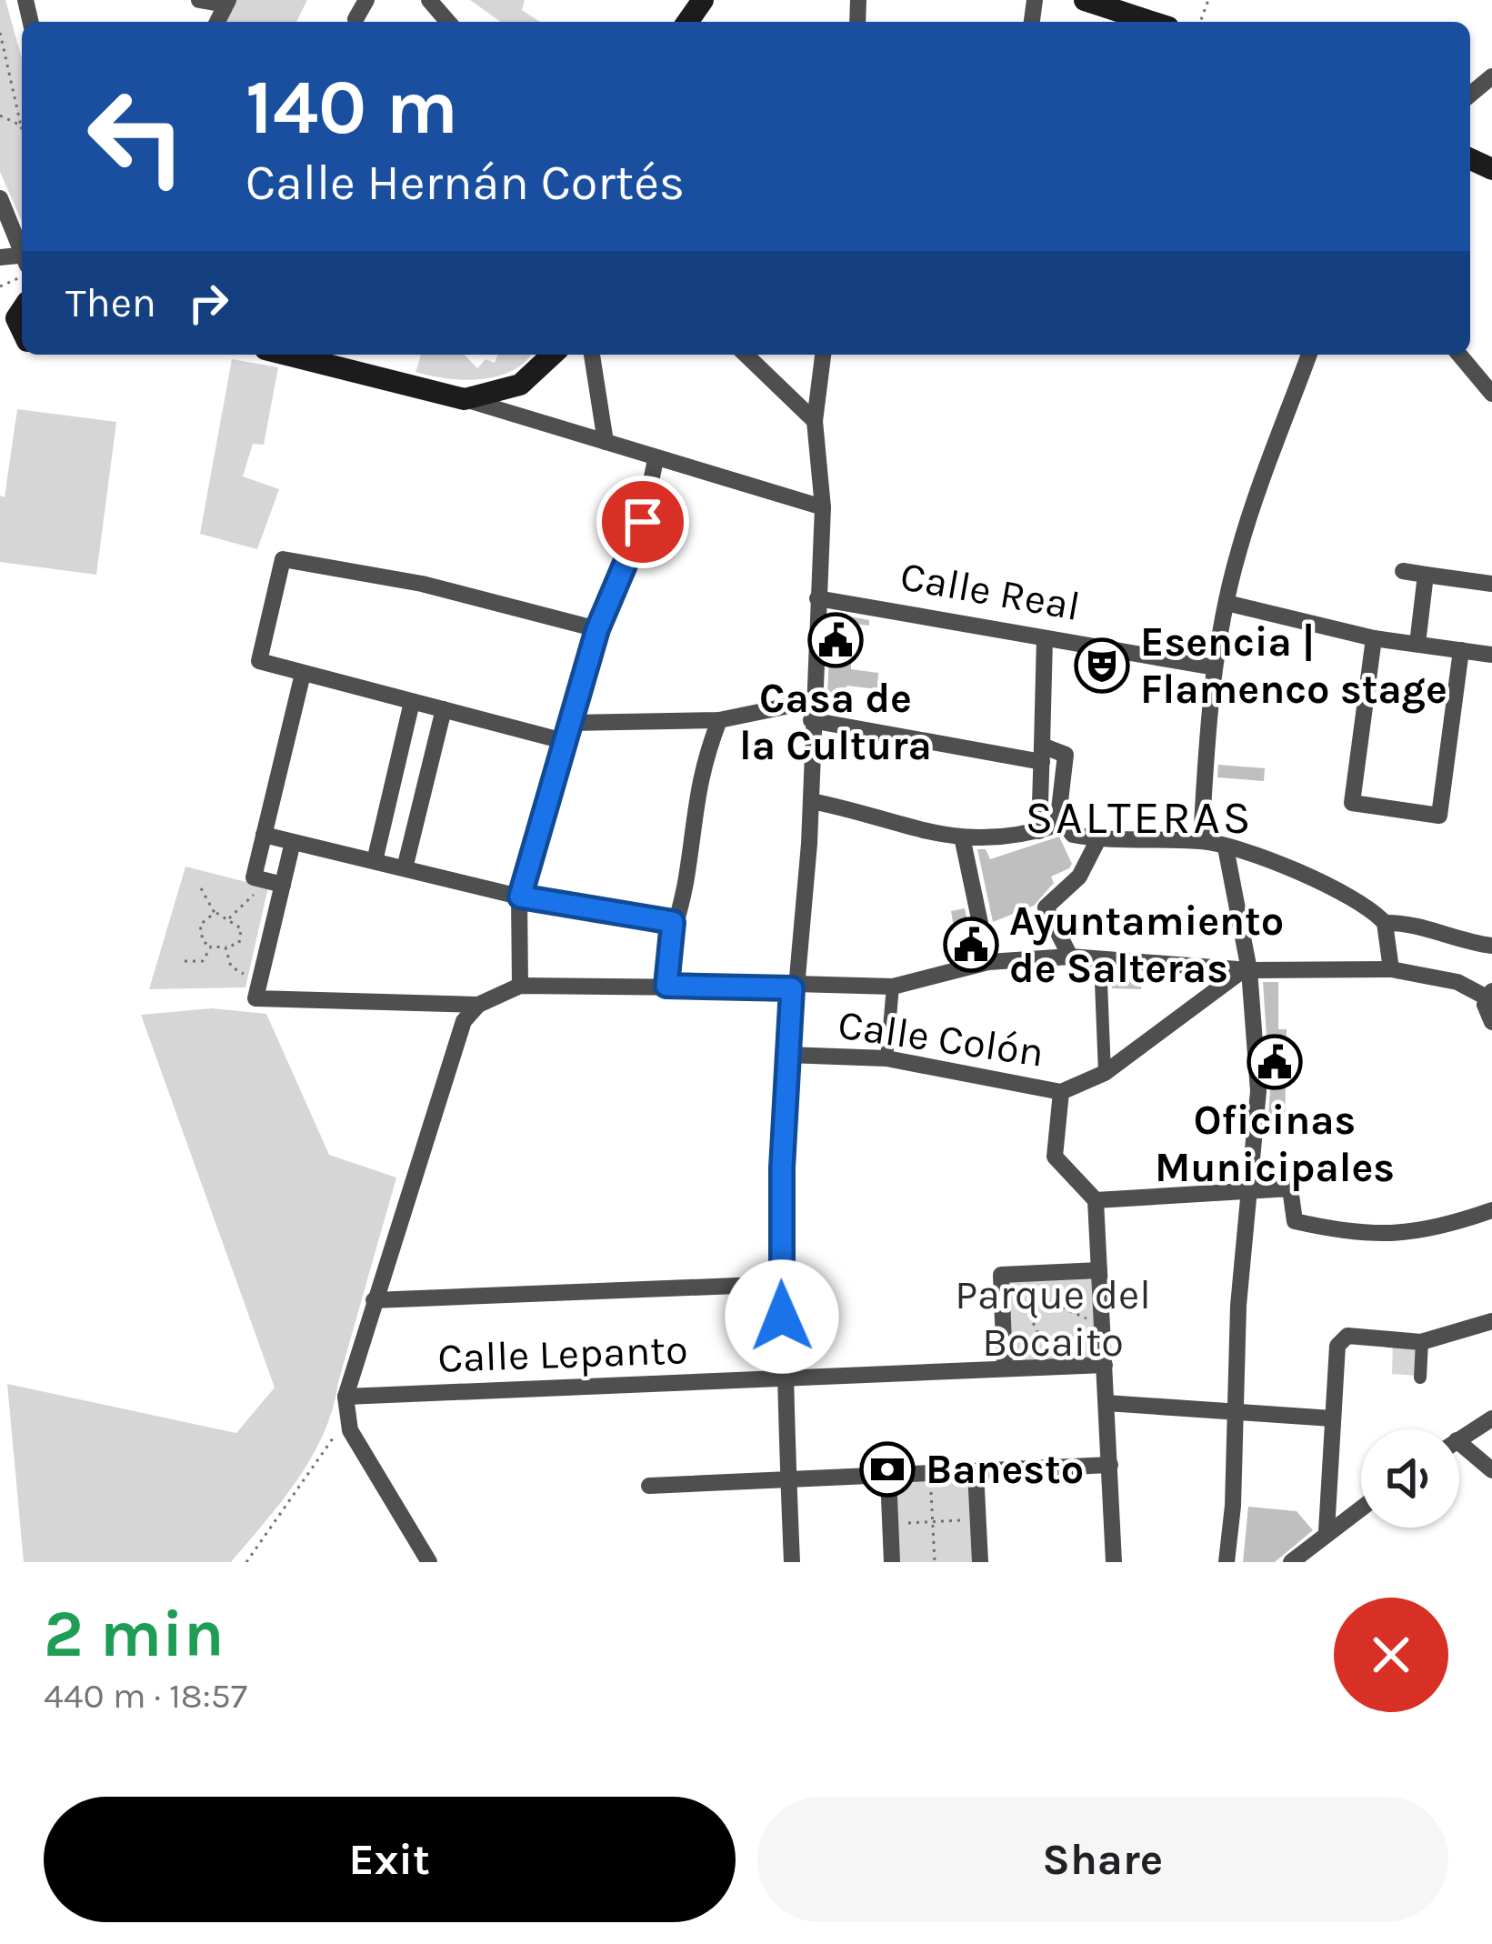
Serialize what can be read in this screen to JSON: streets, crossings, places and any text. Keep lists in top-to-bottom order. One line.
{"streets":{"street":["Calle Real","Calle Colón","Calle Lepanto"]},"districts":["SALTERAS"],"parks":["Parque del Bocaito"],"places":{"public building":["Casa de la Cultura","Ayuntamiento de Salteras","Oficinas Municipales"],"theatre":["Esencia | Flamenco stage"],"bank":["Banesto"]},"page":{"turn":["140 m","Calle Hernán Cortés"],"then":"Then","heading":["2 min","440 m · 18:57"],"buttons":["Exit","Share"]}}
